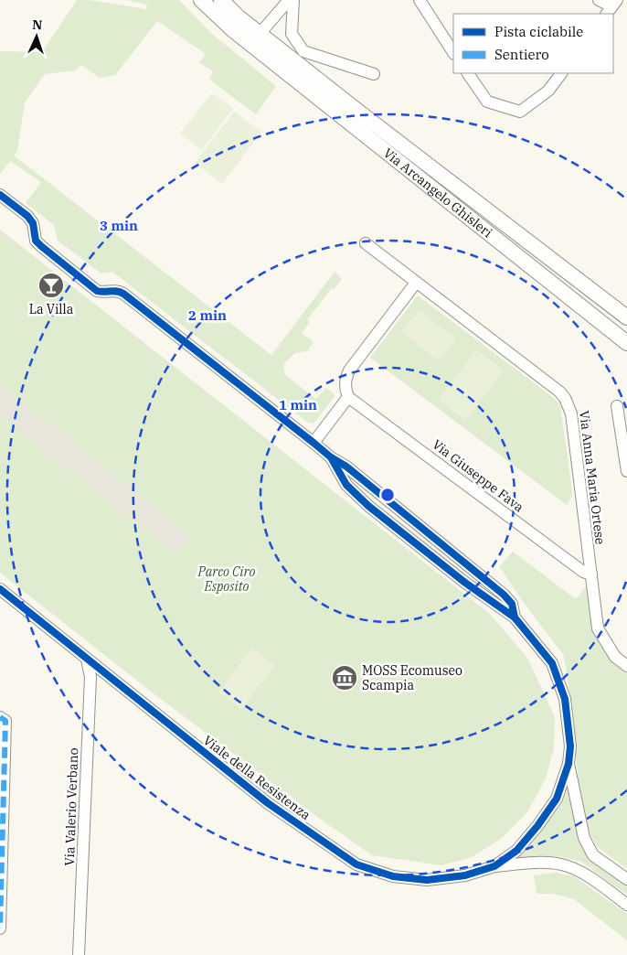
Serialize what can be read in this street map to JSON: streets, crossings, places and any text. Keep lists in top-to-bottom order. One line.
{"streets":{"street":["Via Arcangelo Ghisleri","Via Giuseppe Fava","Via Anna Maria Ortese","Viale della Resistenza","Via Valerio Verbano"]},"crossings":[["Via Giuseppe Fava","Via Anna Maria Ortese"],["Viale della Resistenza","Via Valerio Verbano"]],"parks":["Parco Ciro Esposito"],"places":{"bar":["La Villa"],"museum":["MOSS Ecomuseo Scampia"]},"legend":["Pista ciclabile","Sentiero"],"north":"top","rings":["3 min","2 min","1 min"]}
